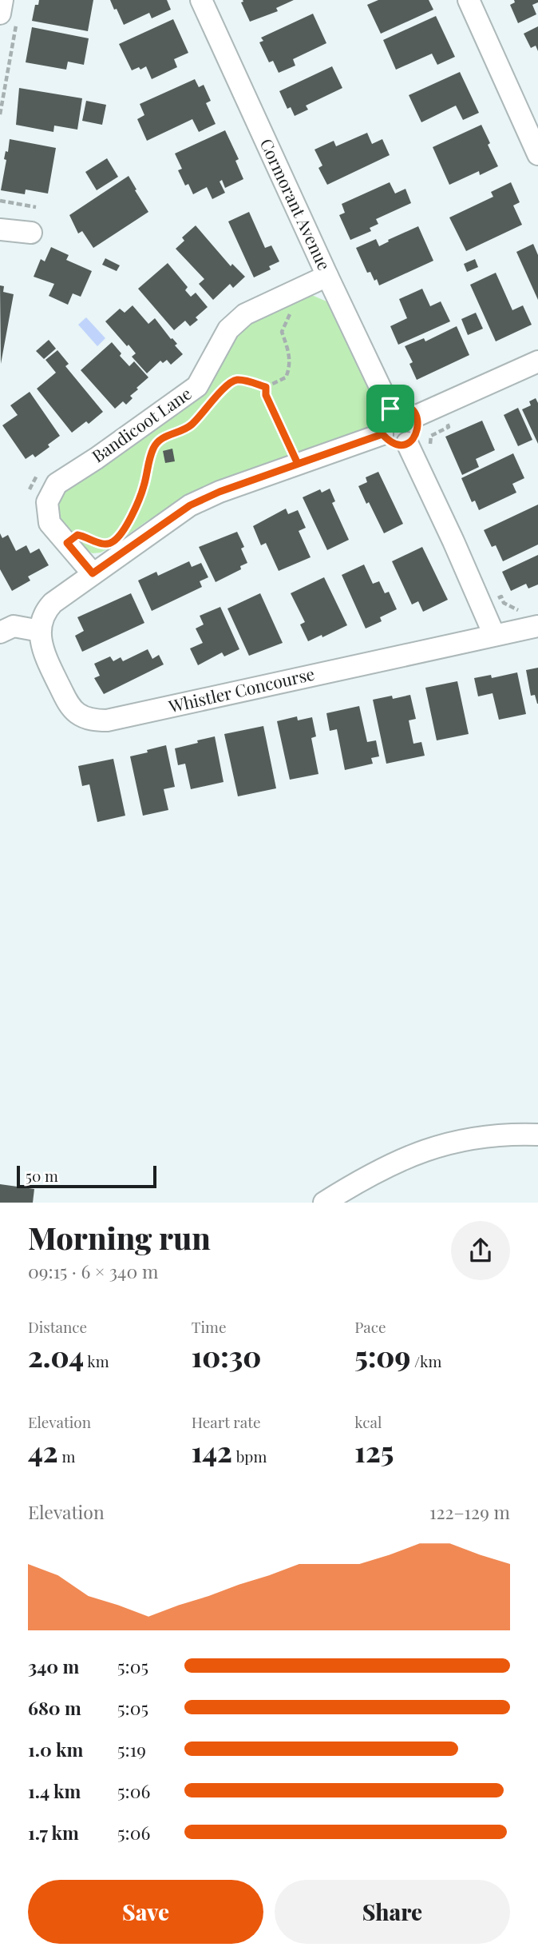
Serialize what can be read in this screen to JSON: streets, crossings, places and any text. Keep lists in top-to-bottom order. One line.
{"streets":{"street":["Cormorant Avenue","Bandicoot Lane","Whistler Concourse"]},"crossings":[["Cormorant Avenue","Bandicoot Lane"]],"scale_bar":"50 m","page":{"scale":"50 m","heading":["Morning run","09:15 · 6 × 340 m"],"stats":[["Distance","2.04 km"],["Time","10:30"],["Pace","5:09 /km"],["Elevation","42 m"],["Heart rate","142 bpm"],["kcal","125"]],"chart":["Elevation","122–129 m"],"list":[{"name":"340 m","note":"5:05"},{"name":"680 m","note":"5:05"},{"name":"1.0 km","note":"5:19"},{"name":"1.4 km","note":"5:06"},{"name":"1.7 km","note":"5:06"}],"buttons":["Save","Share"]}}
